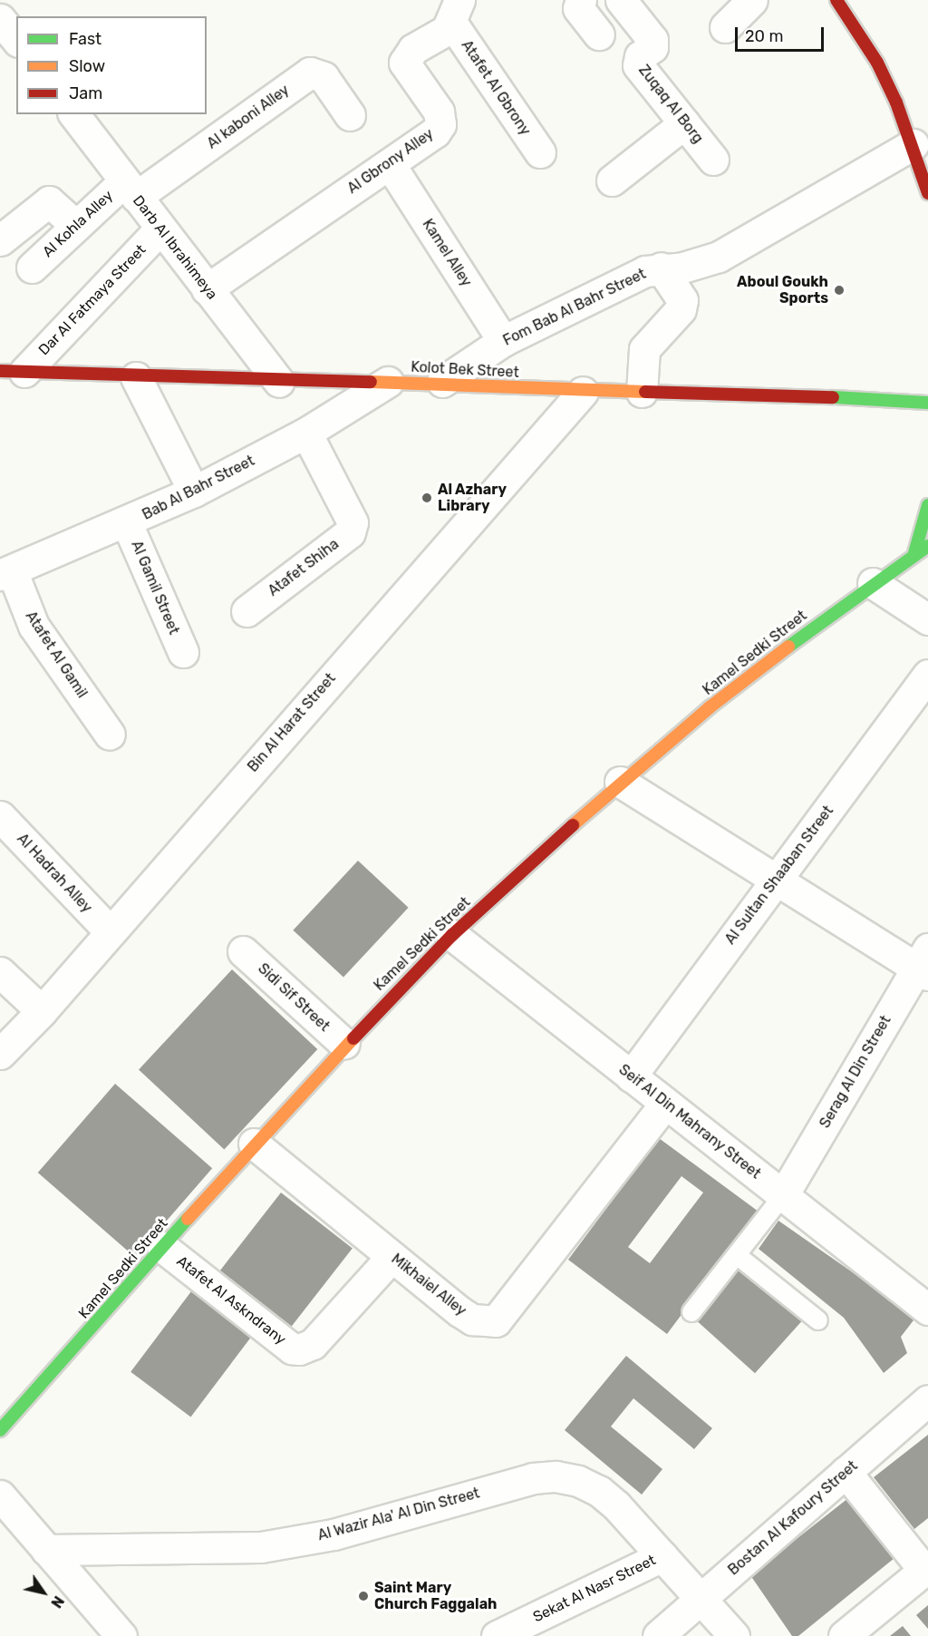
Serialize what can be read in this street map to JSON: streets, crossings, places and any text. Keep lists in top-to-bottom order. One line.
{"streets":{"main road":["Kolot Bek Street","Kamel Sedki Street"],"street":["Atafet Al Gbrony","Zuqaq Al Borg","Al kaboni Alley","Al Gbrony Alley","Al Kohla Alley","Darb Al Ibrahimeya","Kamel Alley","Dar Al Fatmaya Street","Fom Bab Al Bahr Street","Bab Al Bahr Street","Atafet Shiha","Al Gamil Street","Atafet Al Gamil","Bin Al Harat Street","Al Hadrah Alley","Al Sultan Shaaban Street","Sidi Sif Street","Serag Al Din Street","Seif Al Din Mahrany Street","Mikhaiel Alley","Atafet Al Askndrany","Al Wazir Ala' Al Din Street","Bostan Al Kafoury Street","Sekat Al Nasr Street"]},"crossings":[["Atafet Al Gbrony","Al Gbrony Alley"],["Al kaboni Alley","Al Kohla Alley"],["Al kaboni Alley","Darb Al Ibrahimeya"],["Al Gbrony Alley","Darb Al Ibrahimeya"],["Al Gbrony Alley","Kamel Alley"],["Al Kohla Alley","Darb Al Ibrahimeya"],["Darb Al Ibrahimeya","Dar Al Fatmaya Street"],["Darb Al Ibrahimeya","Kolot Bek Street"],["Kamel Alley","Fom Bab Al Bahr Street"],["Dar Al Fatmaya Street","Kolot Bek Street"],["Fom Bab Al Bahr Street","Kolot Bek Street"],["Kolot Bek Street","Bab Al Bahr Street"],["Kolot Bek Street","Bin Al Harat Street"],["Bab Al Bahr Street","Atafet Shiha"],["Bab Al Bahr Street","Al Gamil Street"],["Bab Al Bahr Street","Atafet Al Gamil"],["Kamel Sedki Street","Sidi Sif Street"],["Kamel Sedki Street","Seif Al Din Mahrany Street"],["Kamel Sedki Street","Mikhaiel Alley"],["Kamel Sedki Street","Atafet Al Askndrany"],["Bin Al Harat Street","Al Hadrah Alley"],["Al Sultan Shaaban Street","Seif Al Din Mahrany Street"],["Serag Al Din Street","Seif Al Din Mahrany Street"],["Seif Al Din Mahrany Street","Mikhaiel Alley"],["Mikhaiel Alley","Atafet Al Askndrany"],["Al Wazir Ala' Al Din Street","Bostan Al Kafoury Street"],["Al Wazir Ala' Al Din Street","Sekat Al Nasr Street"]],"places":["Aboul Goukh Sports","Al Azhary Library","Saint Mary Church Faggalah"],"legend":["Fast","Slow","Jam"],"scale_bar":"20 m","north":"bottom right"}
